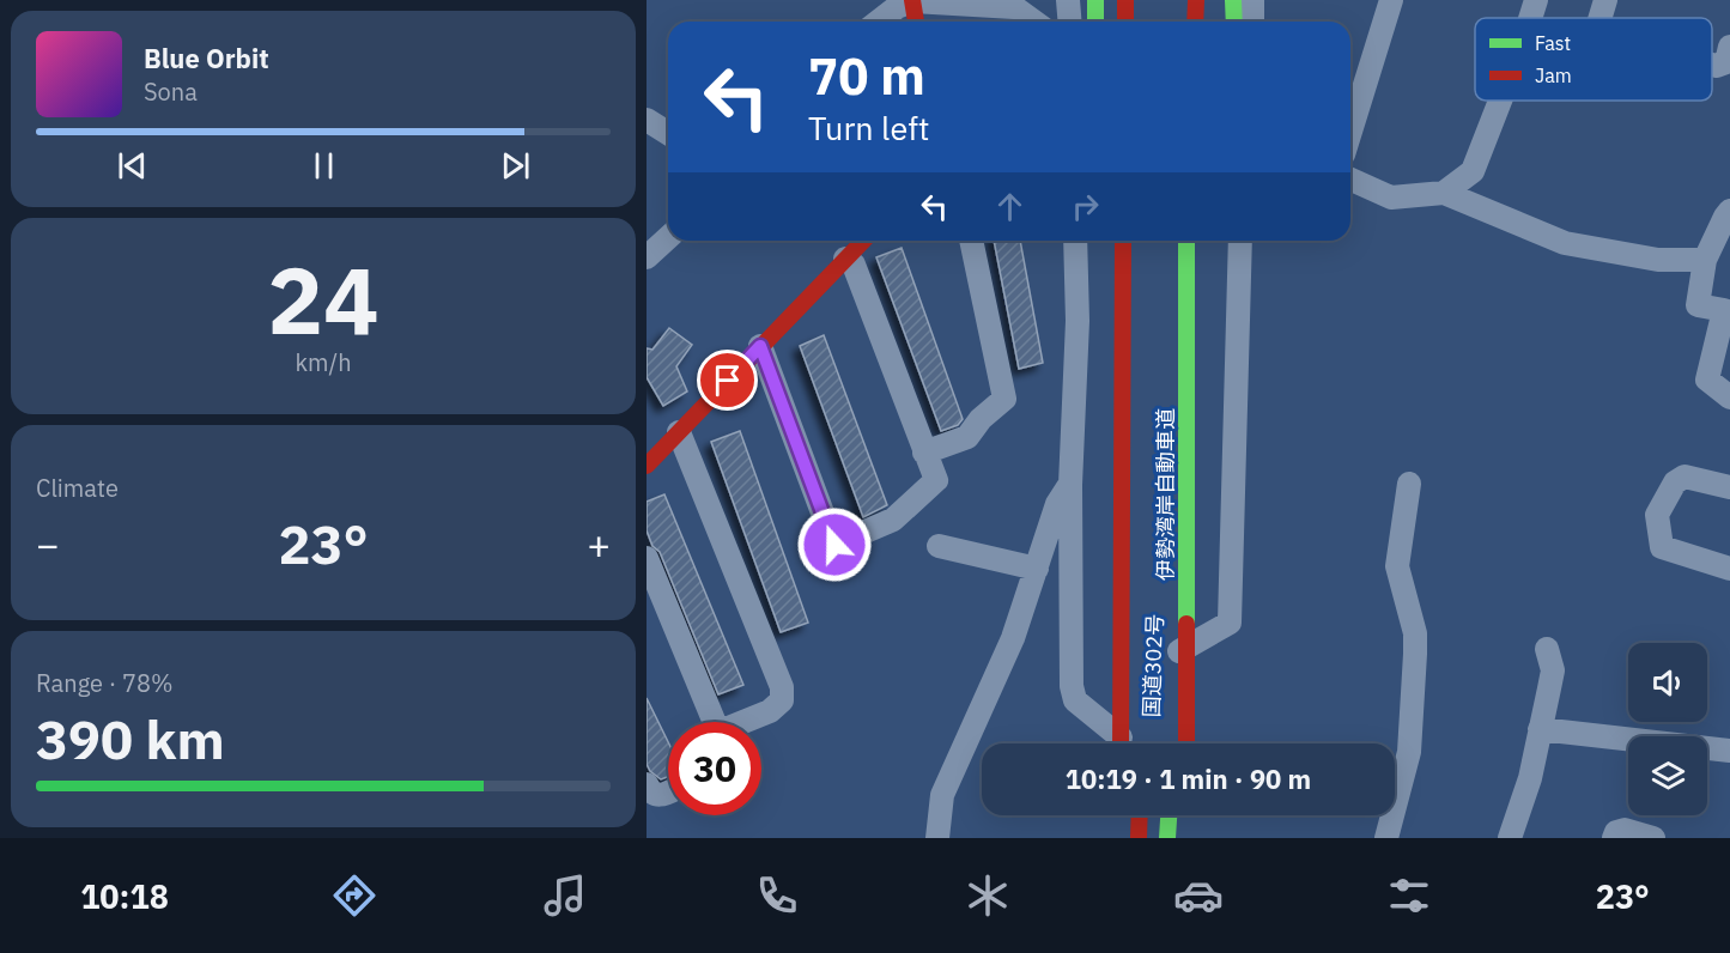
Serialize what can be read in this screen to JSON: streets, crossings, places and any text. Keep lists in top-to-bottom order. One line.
{"streets":{"main road":["伊勢湾岸自動車道","国道302号"]},"legend":["Fast","Jam"],"page":{"turn":["70 m","Turn left"],"song":["Blue Orbit","Sona"],"tile":[["24","km/h"],"Climate",["Range · 78%","390 km"]],"heat":["−","23°","+"],"limit":"30","trip":"10:19 · 1 min · 90 m","tabs":["10:18","23°"]}}
